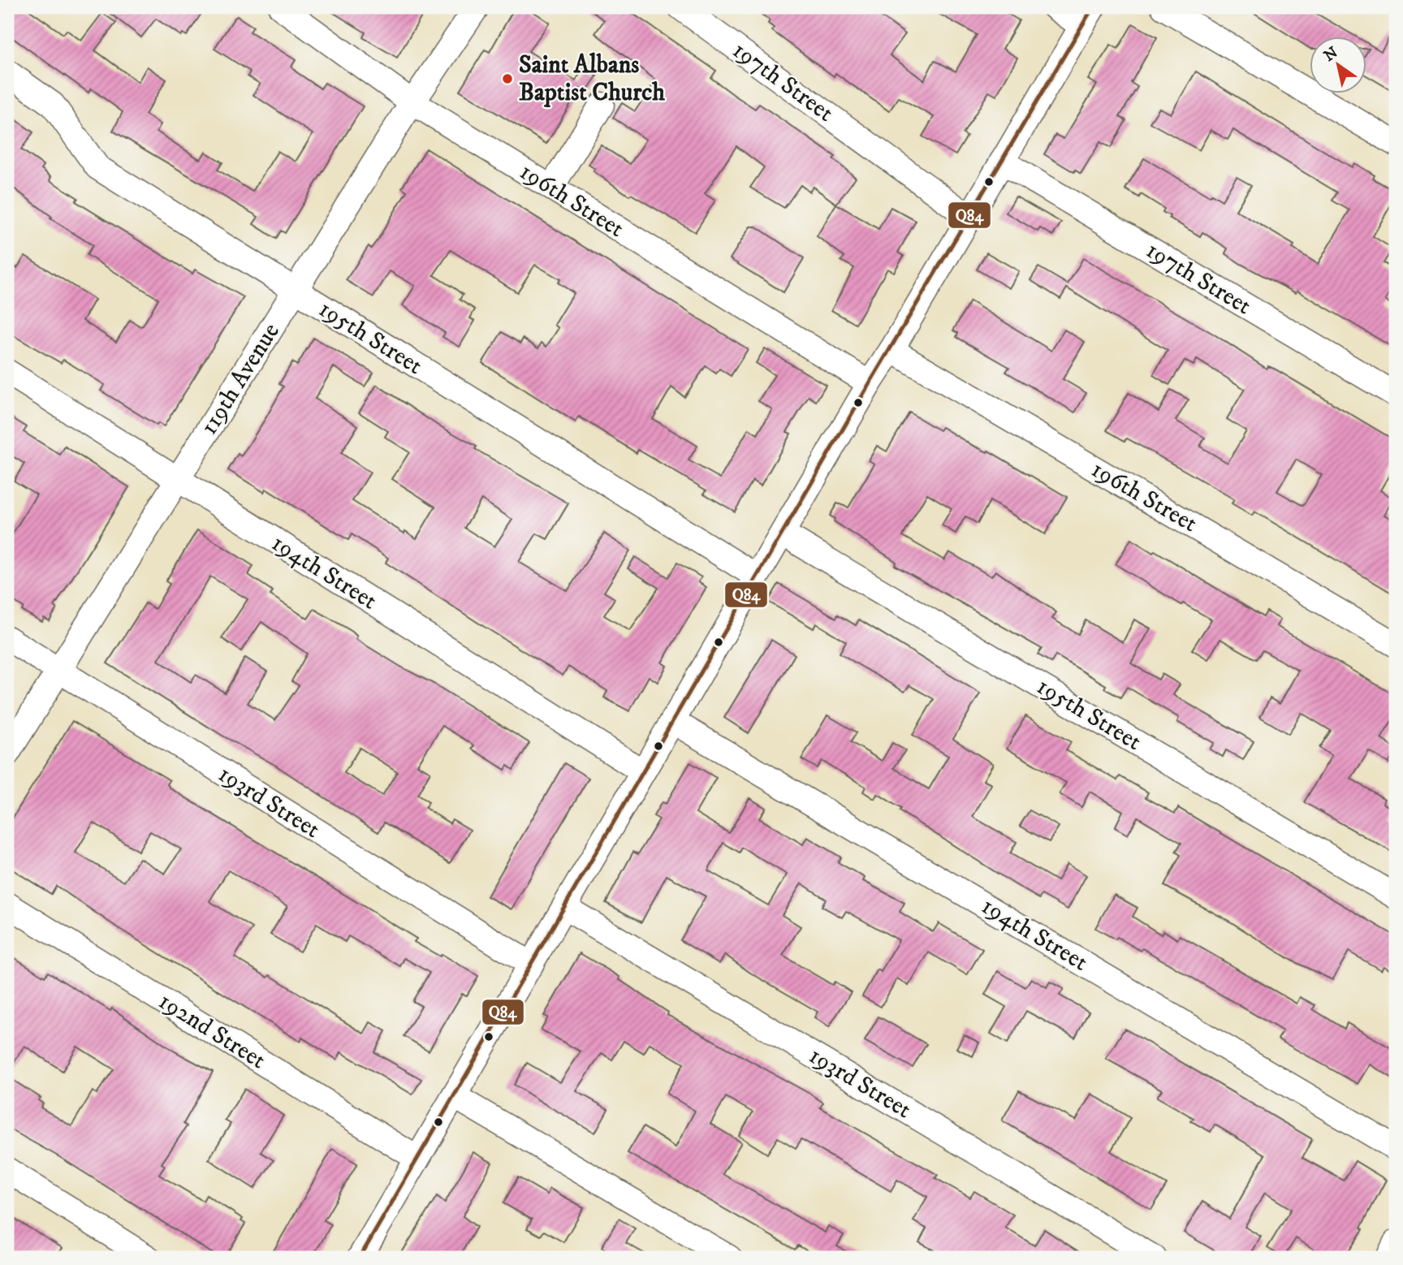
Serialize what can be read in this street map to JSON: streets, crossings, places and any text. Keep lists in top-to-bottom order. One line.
{"streets":{"street":["197th Street","196th Street","195th Street","119th Avenue","194th Street","193rd Street","192nd Street"]},"crossings":[["196th Street","119th Avenue"],["195th Street","119th Avenue"],["119th Avenue","194th Street"],["119th Avenue","193rd Street"]],"places":["Saint Albans Baptist Church"],"lines":["transit line Q84"],"north":"top left"}
